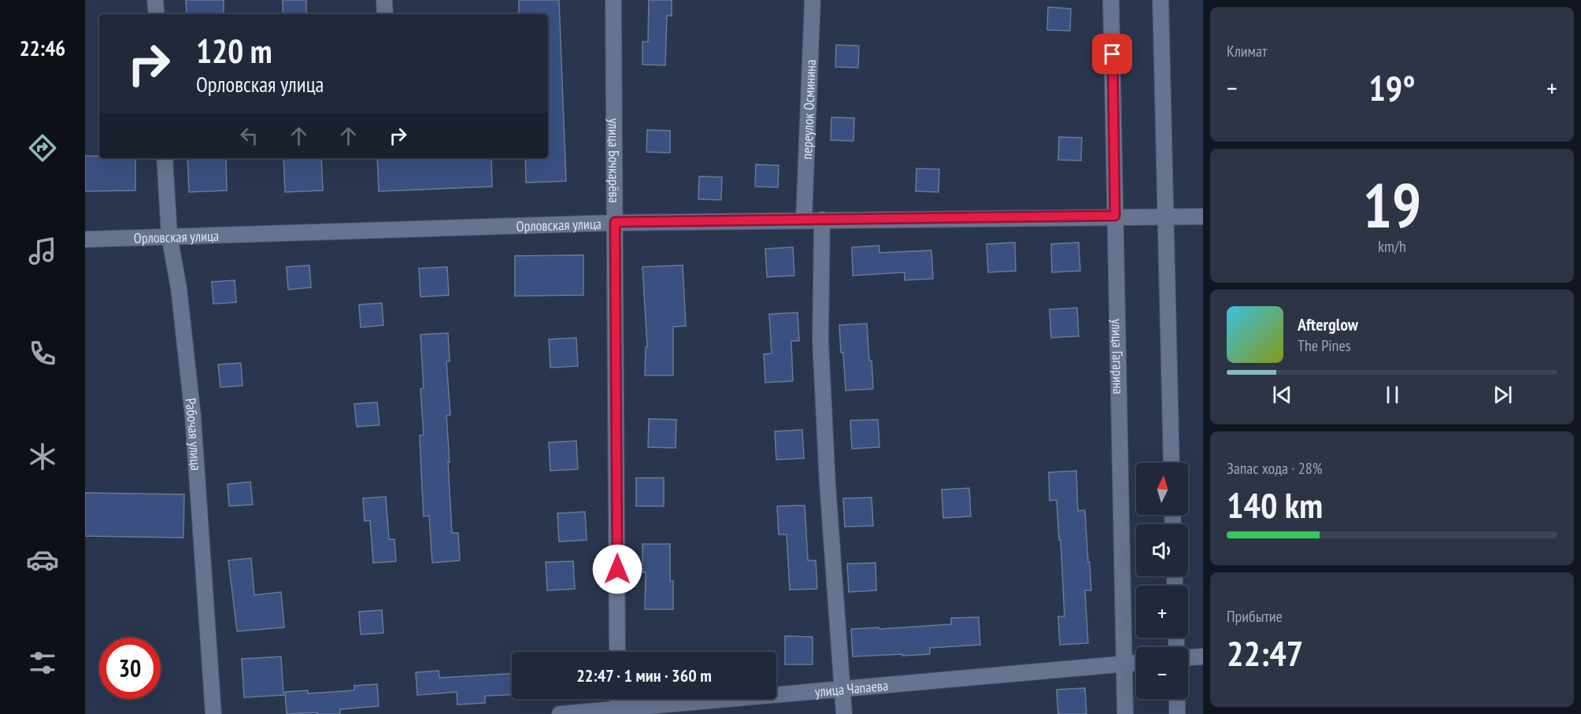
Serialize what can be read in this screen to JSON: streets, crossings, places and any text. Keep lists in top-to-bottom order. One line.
{"streets":{"street":["переулок Осминина","улица Бочкарёва","Орловская улица","улица Гагарина","Рабочая улица","улица Чапаева"]},"crossings":[["переулок Осминина","Орловская улица"],["улица Бочкарёва","Орловская улица"],["Орловская улица","улица Гагарина"],["Орловская улица","Рабочая улица"],["улица Гагарина","улица Чапаева"]],"north":"top","page":{"tabs":"22:46","tile":["Климат",["19","km/h"],["Запас хода · 28%","140 km"],["Прибытие","22:47"]],"turn":["120 m","Орловская улица"],"heat":["−","19°","+"],"song":["Afterglow","The Pines"],"map_buttons":["+","−"],"limit":"30","trip":"22:47 · 1 мин · 360 m"}}
